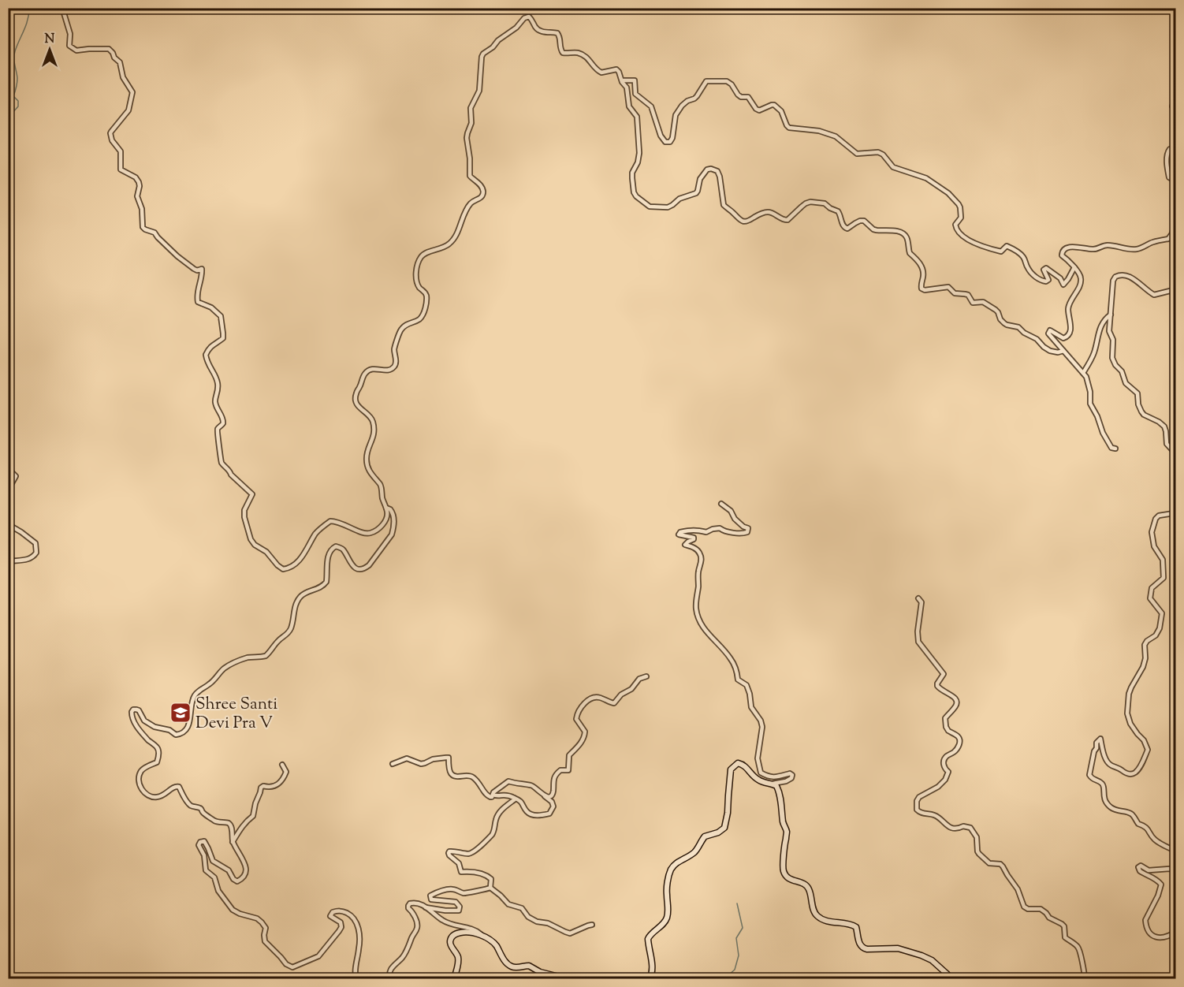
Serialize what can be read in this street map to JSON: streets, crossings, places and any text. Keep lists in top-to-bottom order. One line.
{"places":{"school or university":["Shree Santi Devi Pra V"]},"north":"top"}
